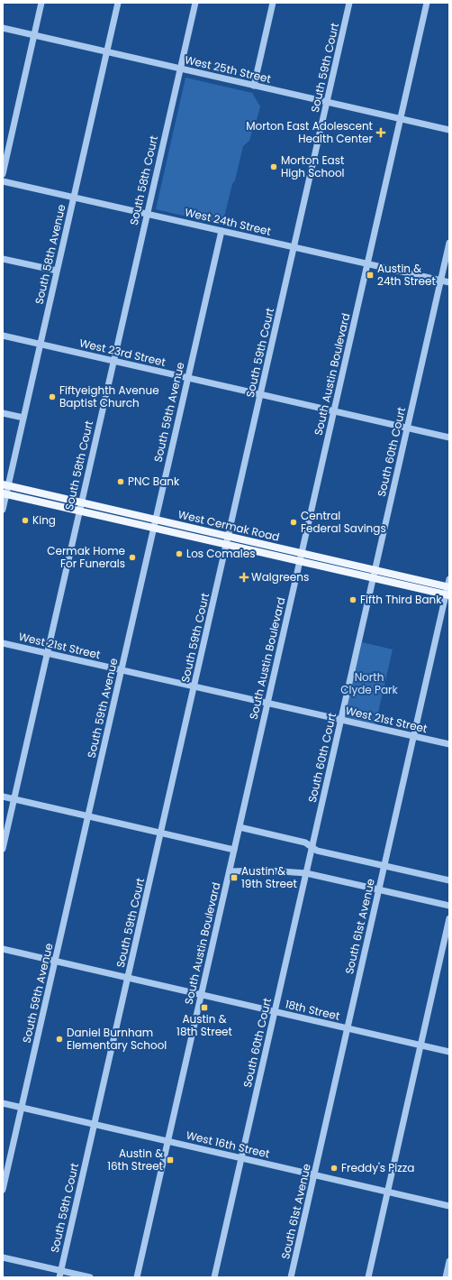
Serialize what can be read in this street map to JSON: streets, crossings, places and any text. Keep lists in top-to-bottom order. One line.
{"streets":{"main road":["West Cermak Road"],"street":["South 59th Court","West 25th Street","South 58th Court","West 24th Street","South 58th Avenue","West 23rd Street","South Austin Boulevard","South 59th Avenue","South 60th Court","West 21st Street","South 61st Avenue","18th Street","West 16th Street"]},"crossings":[["South 59th Court","West 25th Street"],["South 59th Court","West 24th Street"],["South 59th Court","West 23rd Street"],["South 59th Court","West Cermak Road"],["South 59th Court","West 21st Street"],["South 59th Court","18th Street"],["South 59th Court","West 16th Street"],["West 25th Street","South 58th Court"],["West 25th Street","South 58th Avenue"],["West 25th Street","South Austin Boulevard"],["South 58th Court","West 24th Street"],["South 58th Court","West 23rd Street"],["South 58th Court","West Cermak Road"],["South 58th Court","West 21st Street"],["West 24th Street","South 58th Avenue"],["West 24th Street","South Austin Boulevard"],["West 24th Street","South 59th Avenue"],["West 24th Street","South 60th Court"],["South 58th Avenue","West 23rd Street"],["South 58th Avenue","West Cermak Road"],["West 23rd Street","South Austin Boulevard"],["West 23rd Street","South 59th Avenue"],["West 23rd Street","South 60th Court"],["South Austin Boulevard","West Cermak Road"],["South Austin Boulevard","West 21st Street"],["South Austin Boulevard","18th Street"],["South Austin Boulevard","West 16th Street"],["South 59th Avenue","West Cermak Road"],["South 59th Avenue","West 21st Street"],["South 59th Avenue","18th Street"],["South 59th Avenue","West 16th Street"],["South 60th Court","West Cermak Road"],["South 60th Court","West 21st Street"],["South 60th Court","18th Street"],["South 60th Court","West 16th Street"],["West Cermak Road","South 61st Avenue"],["West 21st Street","South 61st Avenue"],["South 61st Avenue","18th Street"],["South 61st Avenue","West 16th Street"]],"parks":["North Clyde Park"],"places":{"health":["Morton East Adolescent Health Center","Walgreens"],"other":["Morton East High School","Fiftyeighth Avenue Baptist Church","PNC Bank","King","Central Federal Savings","Los Comales","Cermak Home For Funerals","Fifth Third Bank","Daniel Burnham Elementary School","Freddy's Pizza"],"transit":["Austin & 24th Street","Austin & 19th Street","Austin & 18th Street","Austin & 16th Street"]}}
